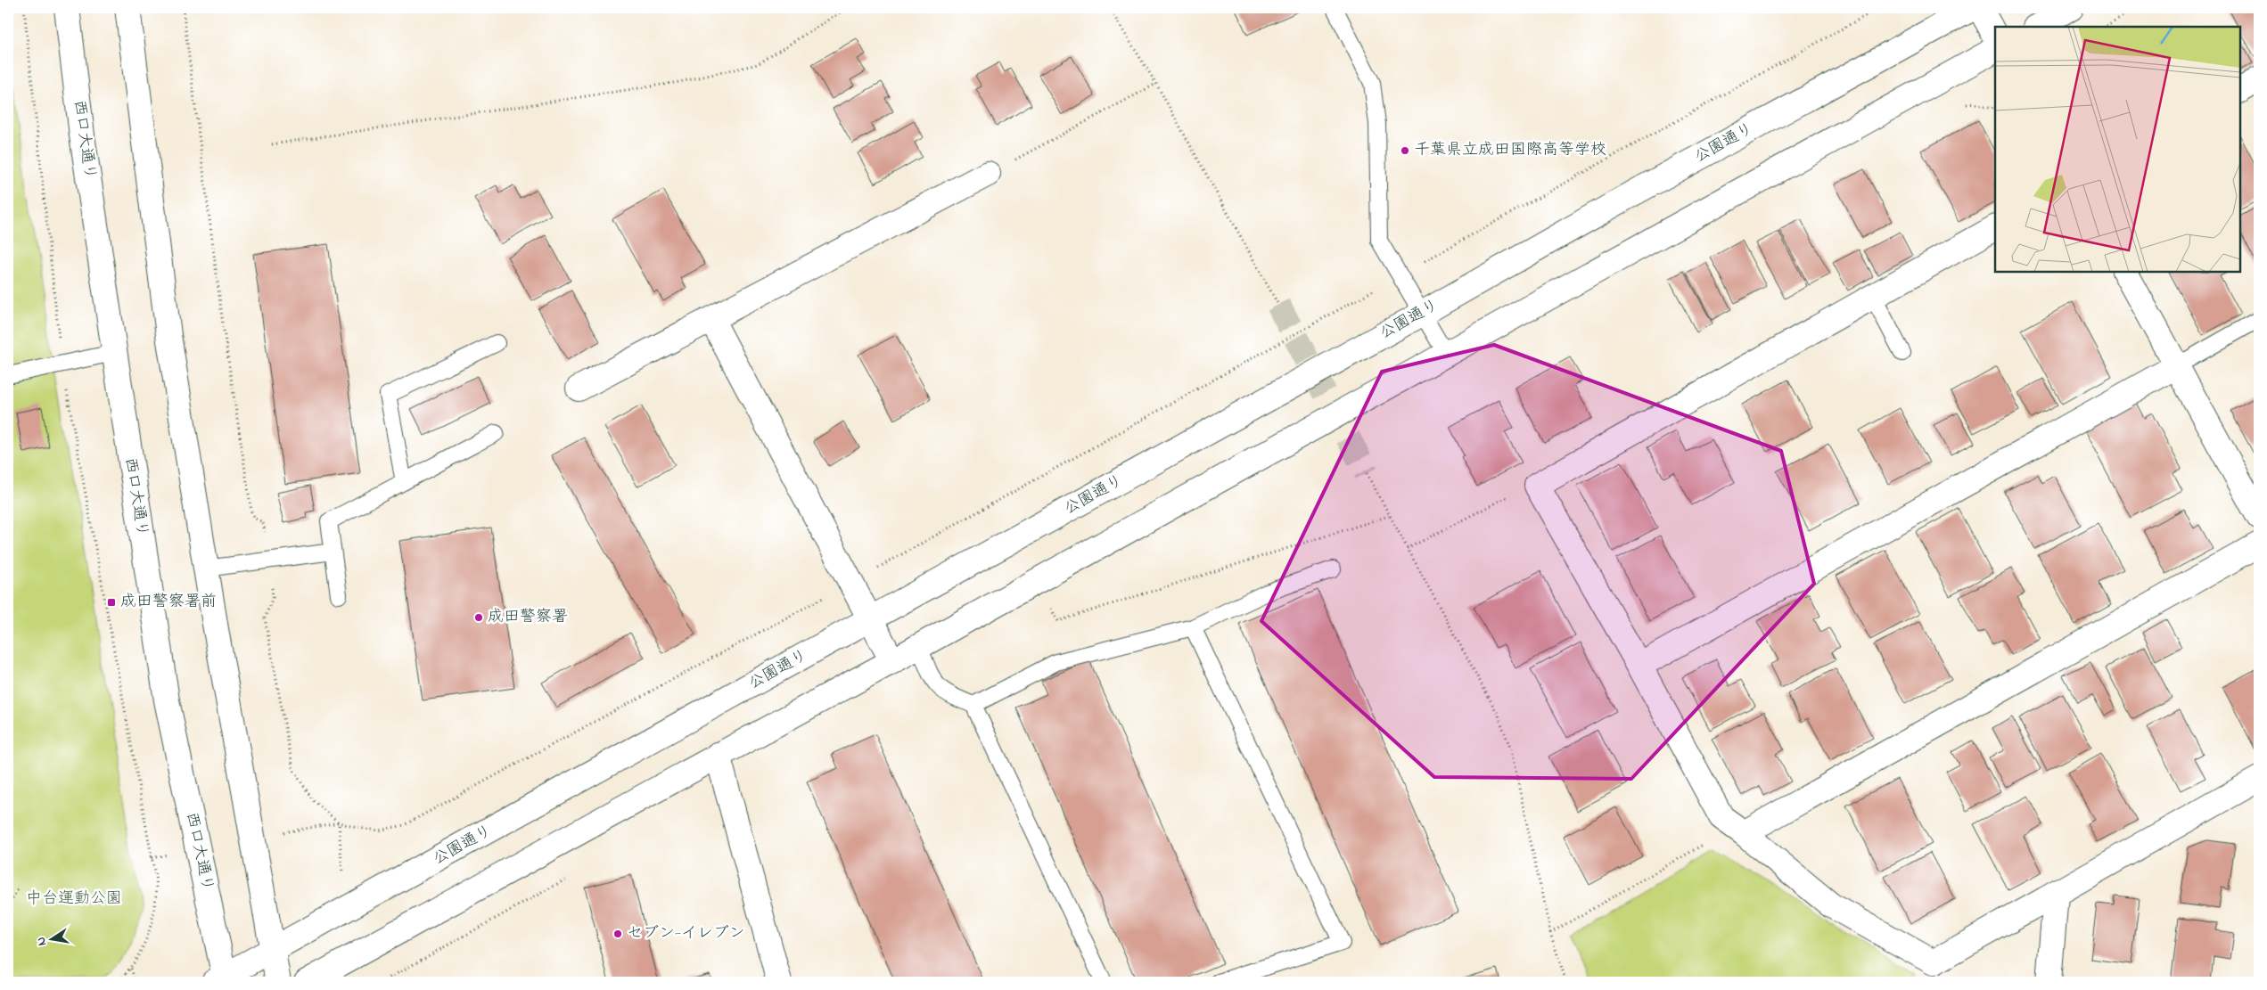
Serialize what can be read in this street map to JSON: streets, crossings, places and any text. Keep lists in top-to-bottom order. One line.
{"streets":{"street":["西口大通り","公園通り"]},"crossings":[["西口大通り","公園通り"]],"parks":["中台運動公園"],"places":{"other":["千葉県立成田国際高等学校","成田警察署","セブン-イレブン"],"transit":["成田警察署前"]},"north":"left"}
